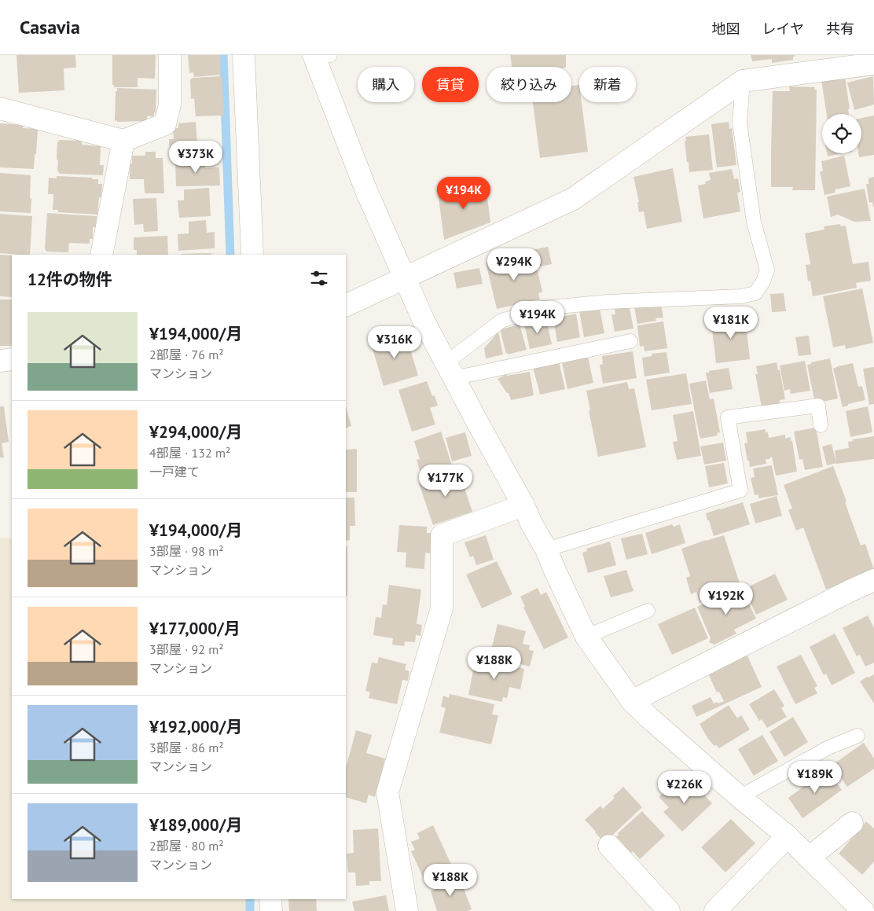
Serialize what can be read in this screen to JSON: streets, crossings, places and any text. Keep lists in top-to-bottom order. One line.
{"page":{"header":"Casavia","nav":["地図","レイヤ","共有"],"chip":["購入","賃貸","絞り込み","新着"],"price":["¥373K","¥194K","¥294K","¥194K","¥181K","¥316K","¥177K","¥192K","¥188K","¥189K","¥226K","¥188K"],"heading":"12件の物件","list":[{"name":"¥194,000/月","note":"2部屋 · 76 m² · マンション"},{"name":"¥294,000/月","note":"4部屋 · 132 m² · 一戸建て"},{"name":"¥194,000/月","note":"3部屋 · 98 m² · マンション"},{"name":"¥177,000/月","note":"3部屋 · 92 m² · マンション"},{"name":"¥192,000/月","note":"3部屋 · 86 m² · マンション"},{"name":"¥189,000/月","note":"2部屋 · 80 m² · マンション"}]}}
